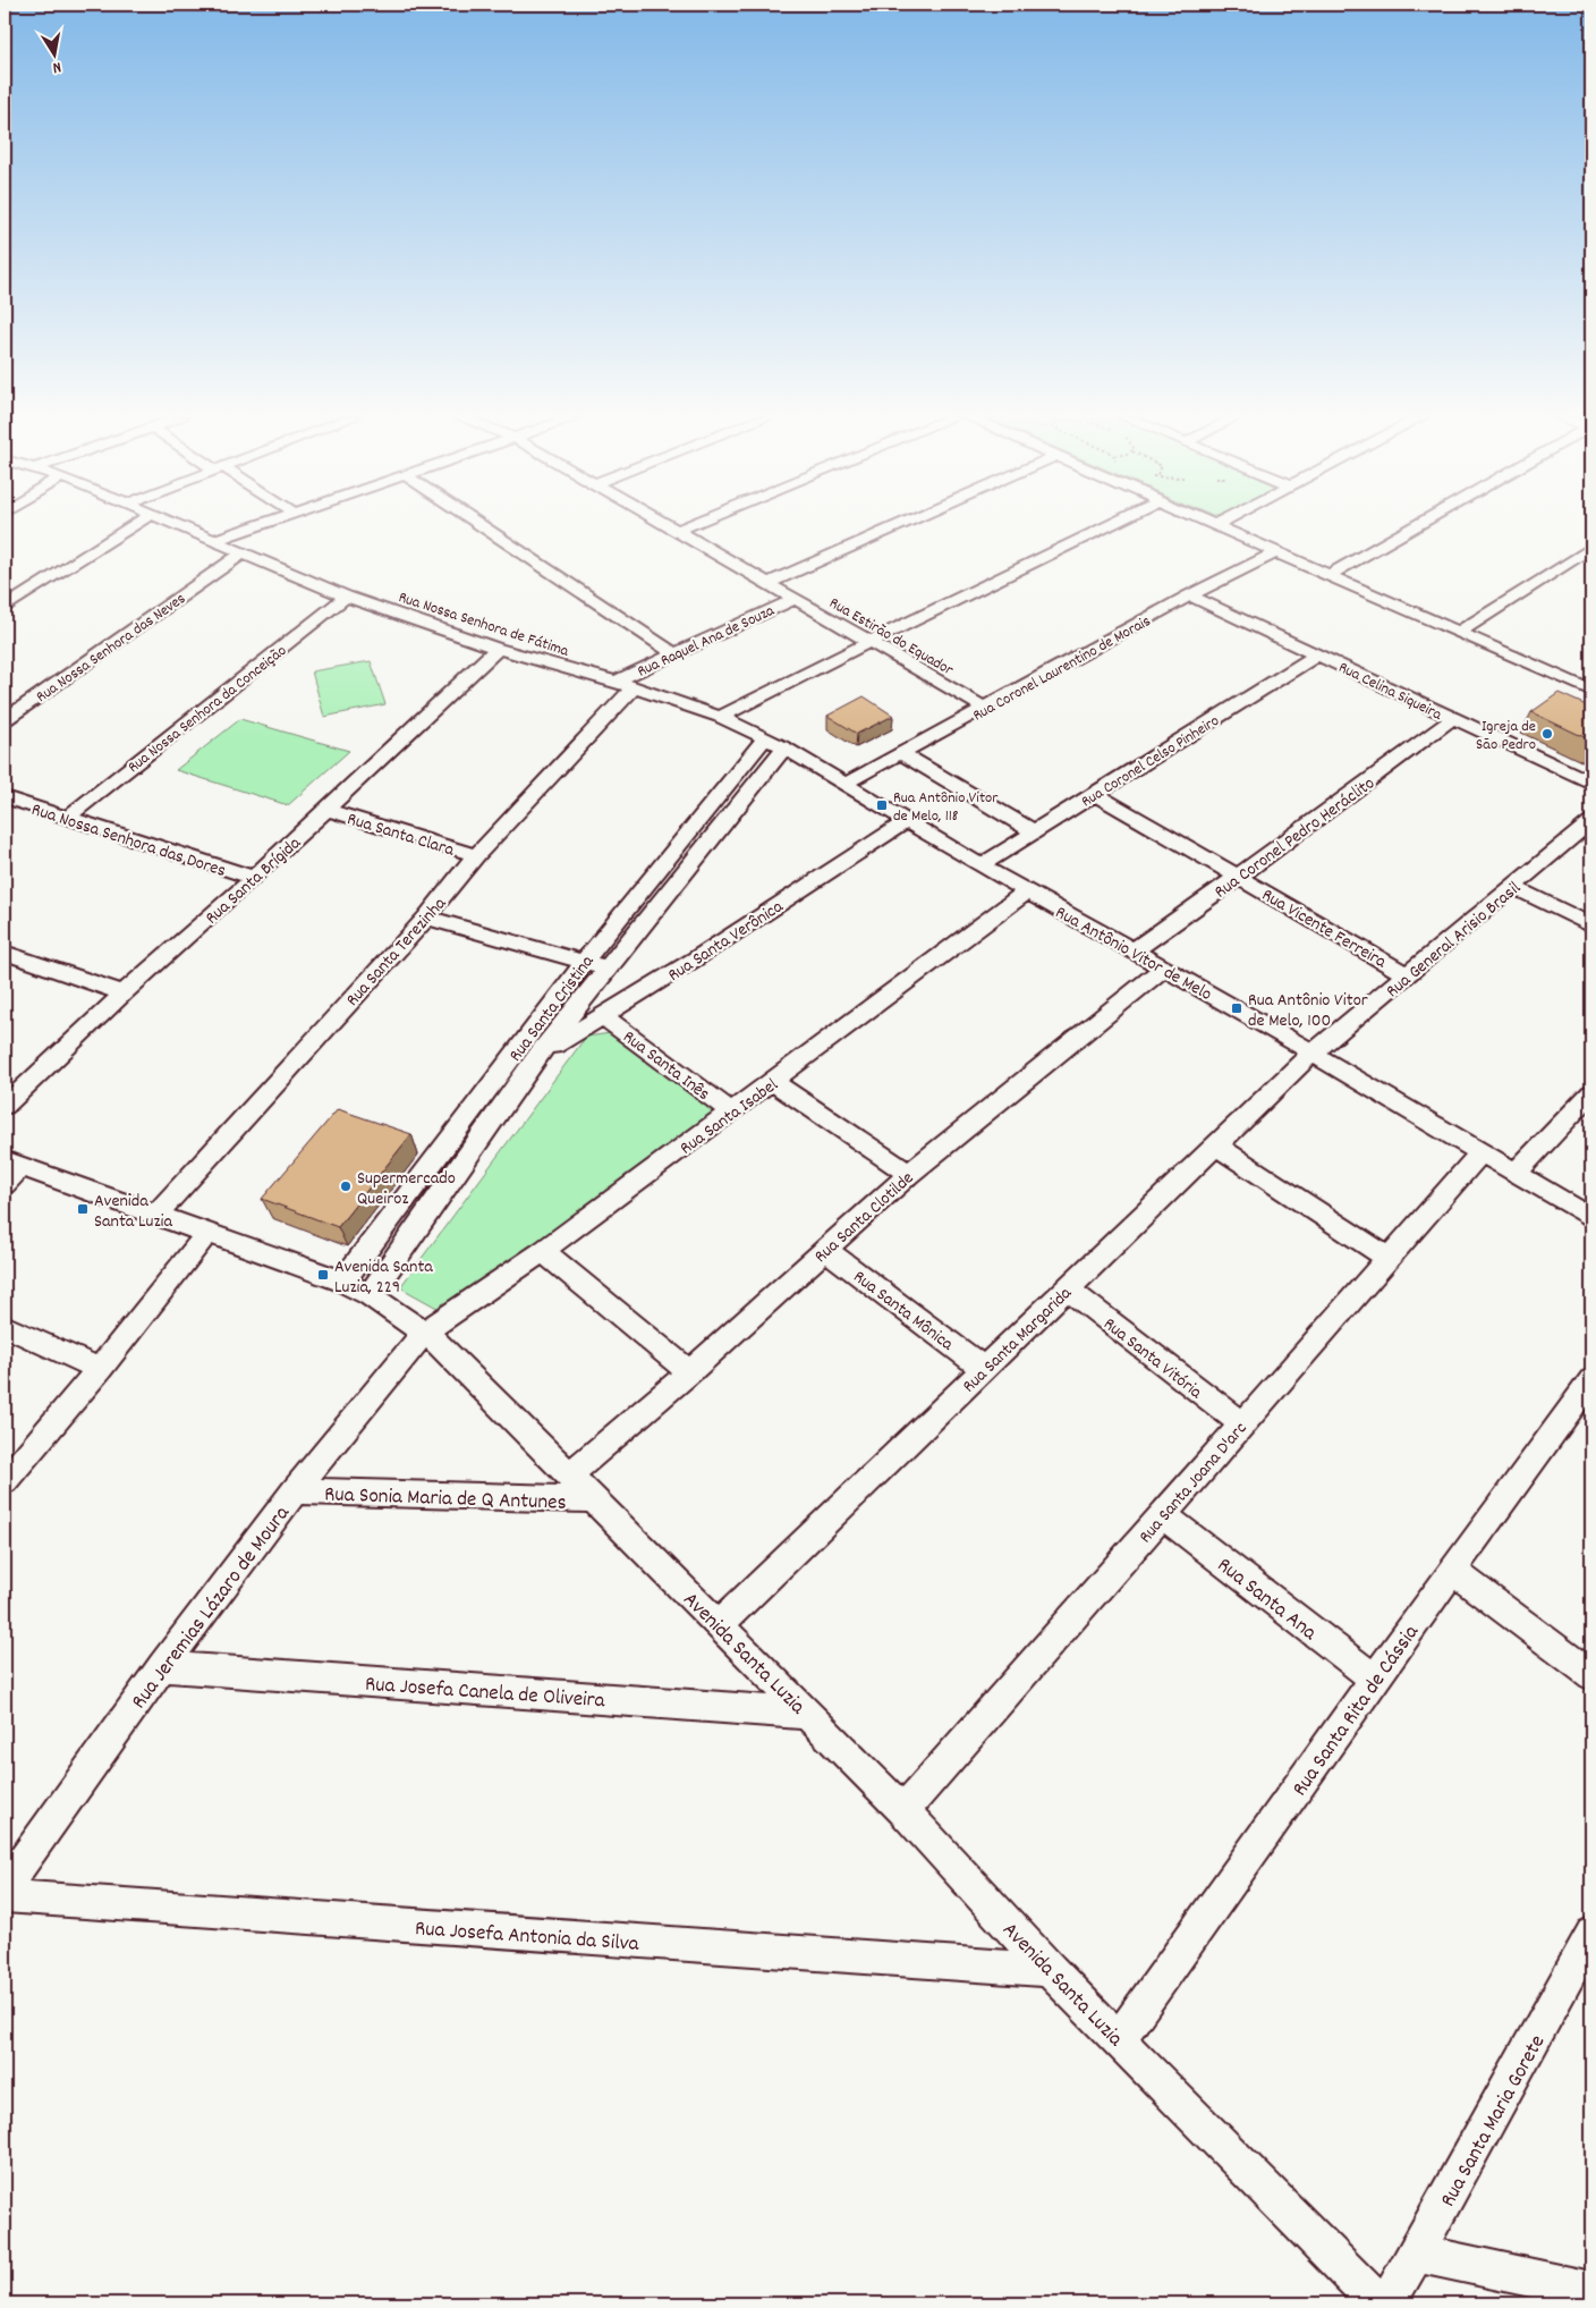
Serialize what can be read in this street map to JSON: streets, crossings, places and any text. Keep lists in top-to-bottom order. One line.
{"streets":{"street":["Rua Nossa Senhora de Fátima","Rua Estirão do Equador","Rua Raquel Ana de Souza","Rua Nossa Senhora das Neves","Rua Coronel Laurentino de Morais","Rua Celina Siqueira","Rua Nossa Senhora da Conceição","Rua Coronel Celso Pinheiro","Rua Santa Clara","Rua Coronel Pedro Heráclito","Rua Nossa Senhora das Dores","Rua Santa Brígida","Rua Vicente Ferreira","Rua General Arisio Brasil","Rua Santa Verônica","Rua Santa Terezinha","Rua Antônio Vitor de Melo","Rua Santa Cristina","Rua Santa Inês","Rua Santa Isabel","Rua Santa Clotilde","Rua Santa Mônica","Rua Santa Margarida","Rua Santa Vitória","Rua Santa Joana D'arc","Rua Sonia Maria de Q Antunes","Rua Santa Ana","Rua Jeremias Lázaro de Moura","Avenida Santa Luzia","Rua Josefa Canela de Oliveira","Rua Santa Rita de Cássia","Rua Josefa Antonia da Silva","Rua Santa Maria Gorete"]},"crossings":[["Rua Nossa Senhora de Fátima","Rua Raquel Ana de Souza"],["Rua Nossa Senhora de Fátima","Rua Nossa Senhora das Neves"],["Rua Nossa Senhora de Fátima","Rua Nossa Senhora da Conceição"],["Rua Nossa Senhora de Fátima","Rua Santa Brígida"],["Rua Nossa Senhora de Fátima","Rua Santa Terezinha"],["Rua Nossa Senhora de Fátima","Rua Antônio Vitor de Melo"],["Rua Nossa Senhora de Fátima","Rua Santa Cristina"],["Rua Estirão do Equador","Rua Raquel Ana de Souza"],["Rua Estirão do Equador","Rua Coronel Laurentino de Morais"],["Rua Raquel Ana de Souza","Rua Santa Terezinha"],["Rua Coronel Laurentino de Morais","Rua Celina Siqueira"],["Rua Coronel Laurentino de Morais","Rua Antônio Vitor de Melo"],["Rua Celina Siqueira","Rua Coronel Celso Pinheiro"],["Rua Celina Siqueira","Rua Coronel Pedro Heráclito"],["Rua Nossa Senhora da Conceição","Rua Nossa Senhora das Dores"],["Rua Coronel Celso Pinheiro","Rua Vicente Ferreira"],["Rua Coronel Celso Pinheiro","Rua Antônio Vitor de Melo"],["Rua Santa Clara","Rua Santa Brígida"],["Rua Santa Clara","Rua Santa Terezinha"],["Rua Coronel Pedro Heráclito","Rua Vicente Ferreira"],["Rua Coronel Pedro Heráclito","Rua Antônio Vitor de Melo"],["Rua Nossa Senhora das Dores","Rua Santa Brígida"],["Rua Vicente Ferreira","Rua General Arisio Brasil"],["Rua General Arisio Brasil","Rua Antônio Vitor de Melo"],["Rua General Arisio Brasil","Rua Santa Margarida"],["Rua Santa Verônica","Rua Antônio Vitor de Melo"],["Rua Santa Verônica","Rua Santa Cristina"],["Rua Santa Verônica","Rua Santa Inês"],["Rua Santa Terezinha","Avenida Santa Luzia"],["Rua Antônio Vitor de Melo","Rua Santa Cristina"],["Rua Antônio Vitor de Melo","Rua Santa Isabel"],["Rua Antônio Vitor de Melo","Rua Santa Clotilde"],["Rua Antônio Vitor de Melo","Rua Santa Margarida"],["Rua Antônio Vitor de Melo","Rua Santa Joana D'arc"],["Rua Santa Cristina","Avenida Santa Luzia"],["Rua Santa Inês","Rua Santa Isabel"],["Rua Santa Isabel","Rua Jeremias Lázaro de Moura"],["Rua Santa Isabel","Avenida Santa Luzia"],["Rua Santa Clotilde","Rua Santa Mônica"],["Rua Santa Clotilde","Avenida Santa Luzia"],["Rua Santa Mônica","Rua Santa Margarida"],["Rua Santa Margarida","Rua Santa Vitória"],["Rua Santa Margarida","Avenida Santa Luzia"],["Rua Santa Vitória","Rua Santa Joana D'arc"],["Rua Santa Joana D'arc","Rua Santa Ana"],["Rua Santa Joana D'arc","Avenida Santa Luzia"],["Rua Sonia Maria de Q Antunes","Rua Jeremias Lázaro de Moura"],["Rua Sonia Maria de Q Antunes","Avenida Santa Luzia"],["Rua Santa Ana","Rua Santa Rita de Cássia"],["Rua Jeremias Lázaro de Moura","Avenida Santa Luzia"],["Rua Jeremias Lázaro de Moura","Rua Josefa Canela de Oliveira"],["Avenida Santa Luzia","Rua Josefa Canela de Oliveira"],["Avenida Santa Luzia","Rua Santa Rita de Cássia"],["Avenida Santa Luzia","Rua Josefa Antonia da Silva"]],"places":{"other":["Igreja de São Pedro","Supermercado Queiroz"],"transit":["Rua Antônio Vitor de Melo, 118","Rua Antônio Vitor de Melo, 100","Avenida Santa Luzia","Avenida Santa Luzia, 229"]},"north":"bottom"}
